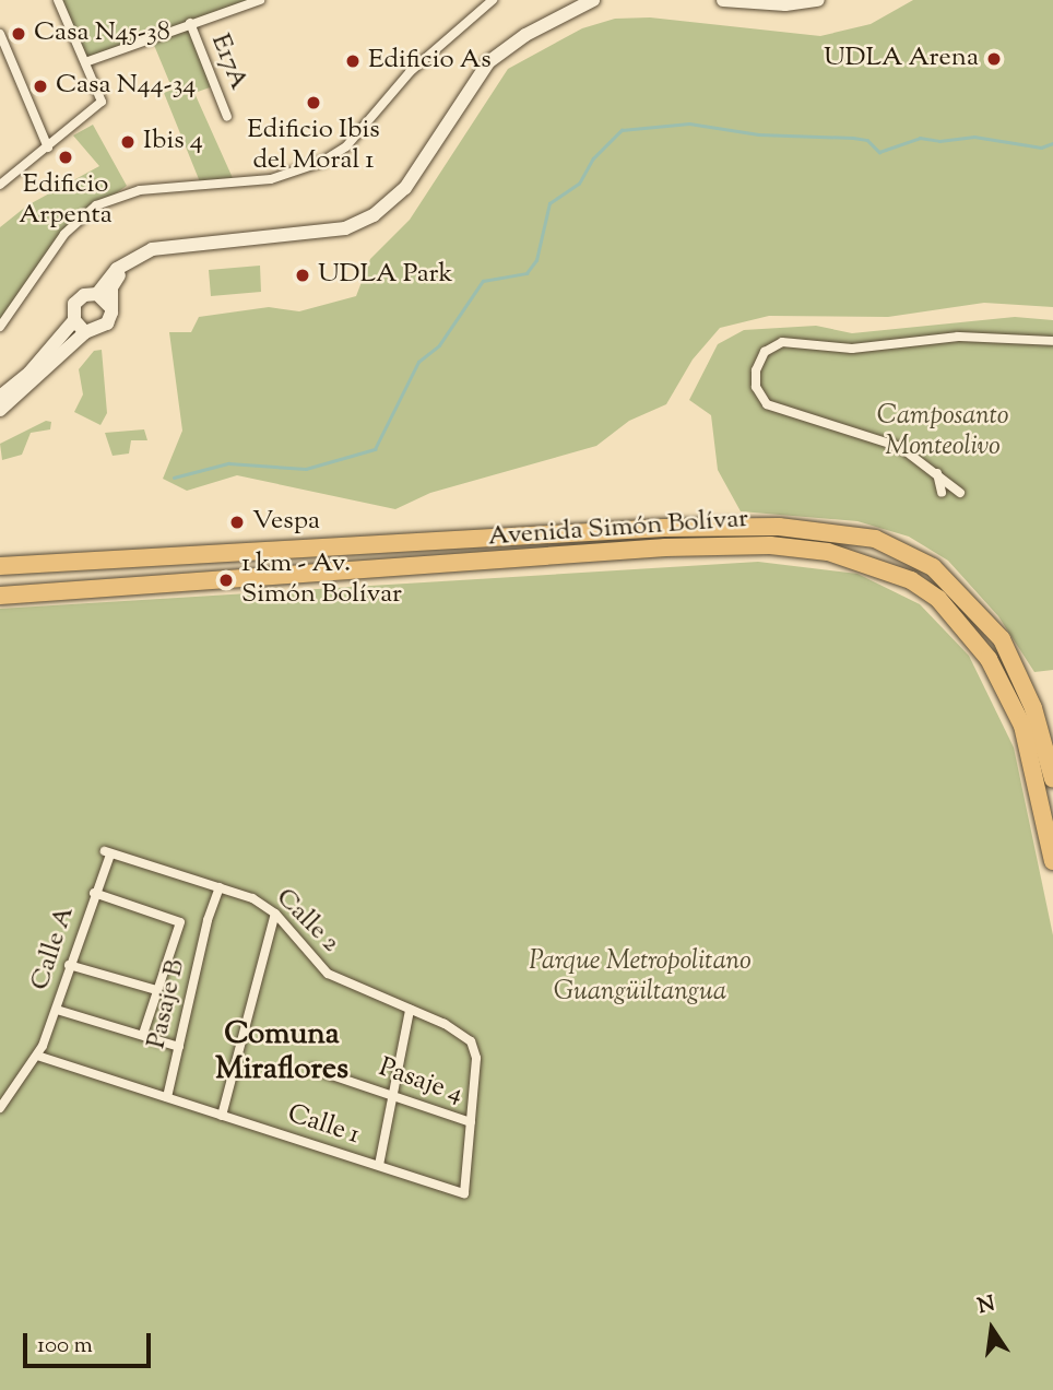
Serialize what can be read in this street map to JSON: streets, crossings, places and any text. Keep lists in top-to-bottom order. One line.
{"streets":{"highway":["Avenida Simón Bolívar"],"street":["E17A","Calle 2","Calle A","Pasaje B","Pasaje 4","Calle 1"]},"crossings":[["Calle 2","Calle A"],["Calle 2","Pasaje B"],["Calle 2","Pasaje 4"],["Calle 2","Calle 1"],["Calle A","Calle 1"],["Pasaje B","Calle 1"],["Pasaje 4","Calle 1"]],"districts":["Comuna Miraflores"],"parks":["Camposanto Monteolivo","Parque Metropolitano Guangüiltangua"],"places":["Casa N45-38","UDLA Arena","Edificio As","Casa N44-34","Edificio Ibis del Moral 1","Ibis 4","Edificio Arpenta","UDLA Park","Vespa","1 km - Av. Simón Bolívar"],"scale_bar":"100 m","north":"top"}
